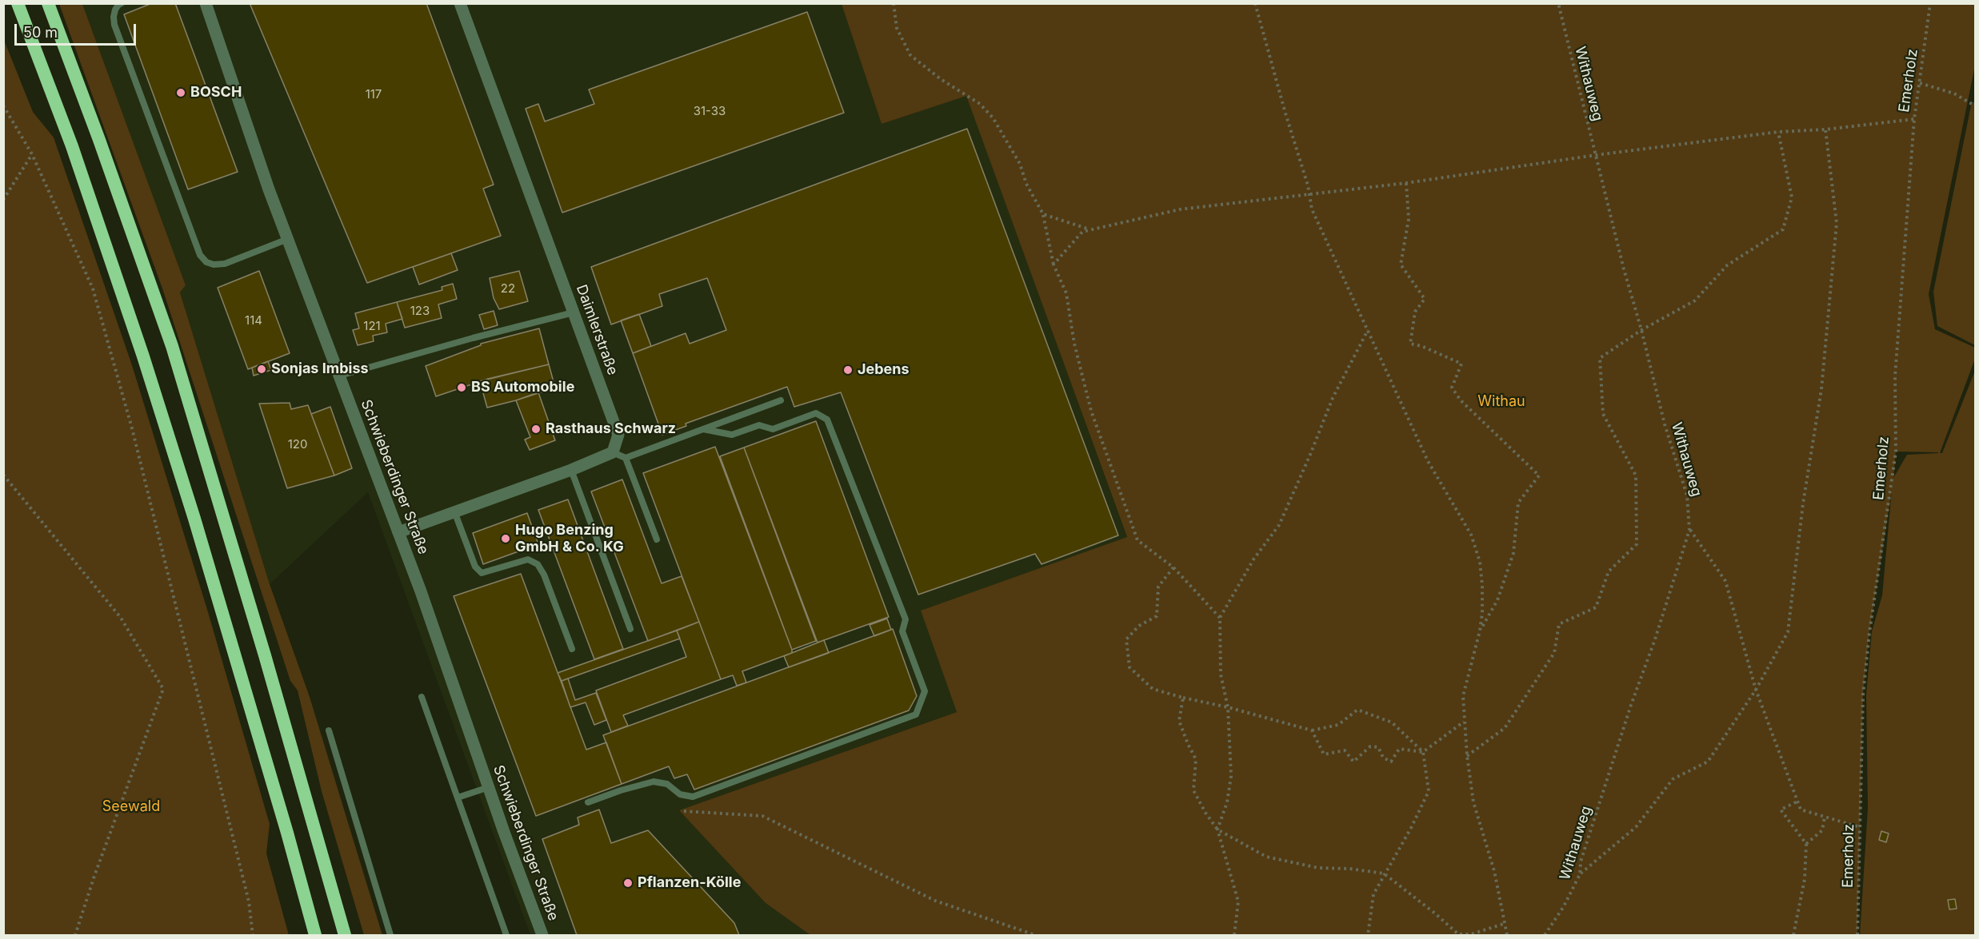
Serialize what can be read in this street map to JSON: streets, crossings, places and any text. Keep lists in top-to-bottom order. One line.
{"streets":{"street":["Daimlerstraße","Schwieberdinger Straße"],"path":["Emerholz","Withauweg"]},"parks":["Withau","Seewald"],"places":["BOSCH","Sonjas Imbiss","Jebens","BS Automobile","Rasthaus Schwarz","Hugo Benzing GmbH & Co. KG","Pflanzen-Kölle"],"house_numbers":["117","31-33","22","123","114","121","120"],"scale_bar":"50 m"}
